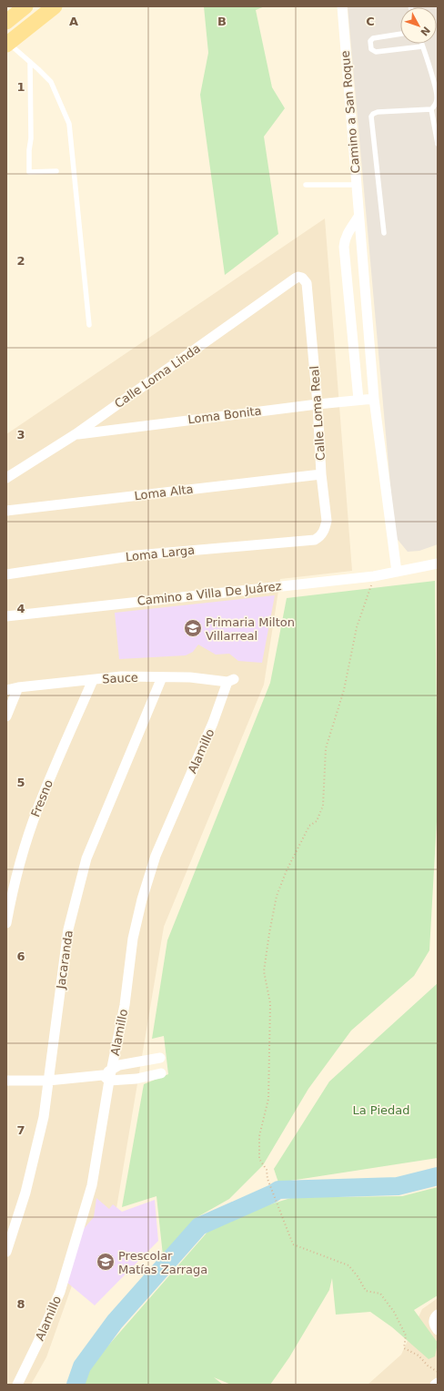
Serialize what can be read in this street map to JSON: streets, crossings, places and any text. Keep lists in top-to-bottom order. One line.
{"streets":{"street":["Camino a San Roque","Calle Loma Linda","Calle Loma Real","Loma Bonita","Loma Alta","Loma Larga","Camino a Villa De Juárez","Sauce","Alamillo","Fresno","Jacaranda"]},"crossings":[["Camino a San Roque","Loma Bonita"],["Camino a San Roque","Camino a Villa De Juárez"],["Calle Loma Linda","Calle Loma Real"],["Calle Loma Linda","Loma Bonita"],["Calle Loma Real","Loma Bonita"],["Calle Loma Real","Loma Alta"],["Calle Loma Real","Loma Larga"],["Sauce","Alamillo"],["Sauce","Fresno"],["Sauce","Jacaranda"]],"parks":["La Piedad"],"places":{"school or university":["Primaria Milton Villarreal","Prescolar Matías Zarraga"]},"north":"bottom right","grid":{"columns":["A","B","C"],"rows":["1","2","3","4","5","6","7","8"]}}
